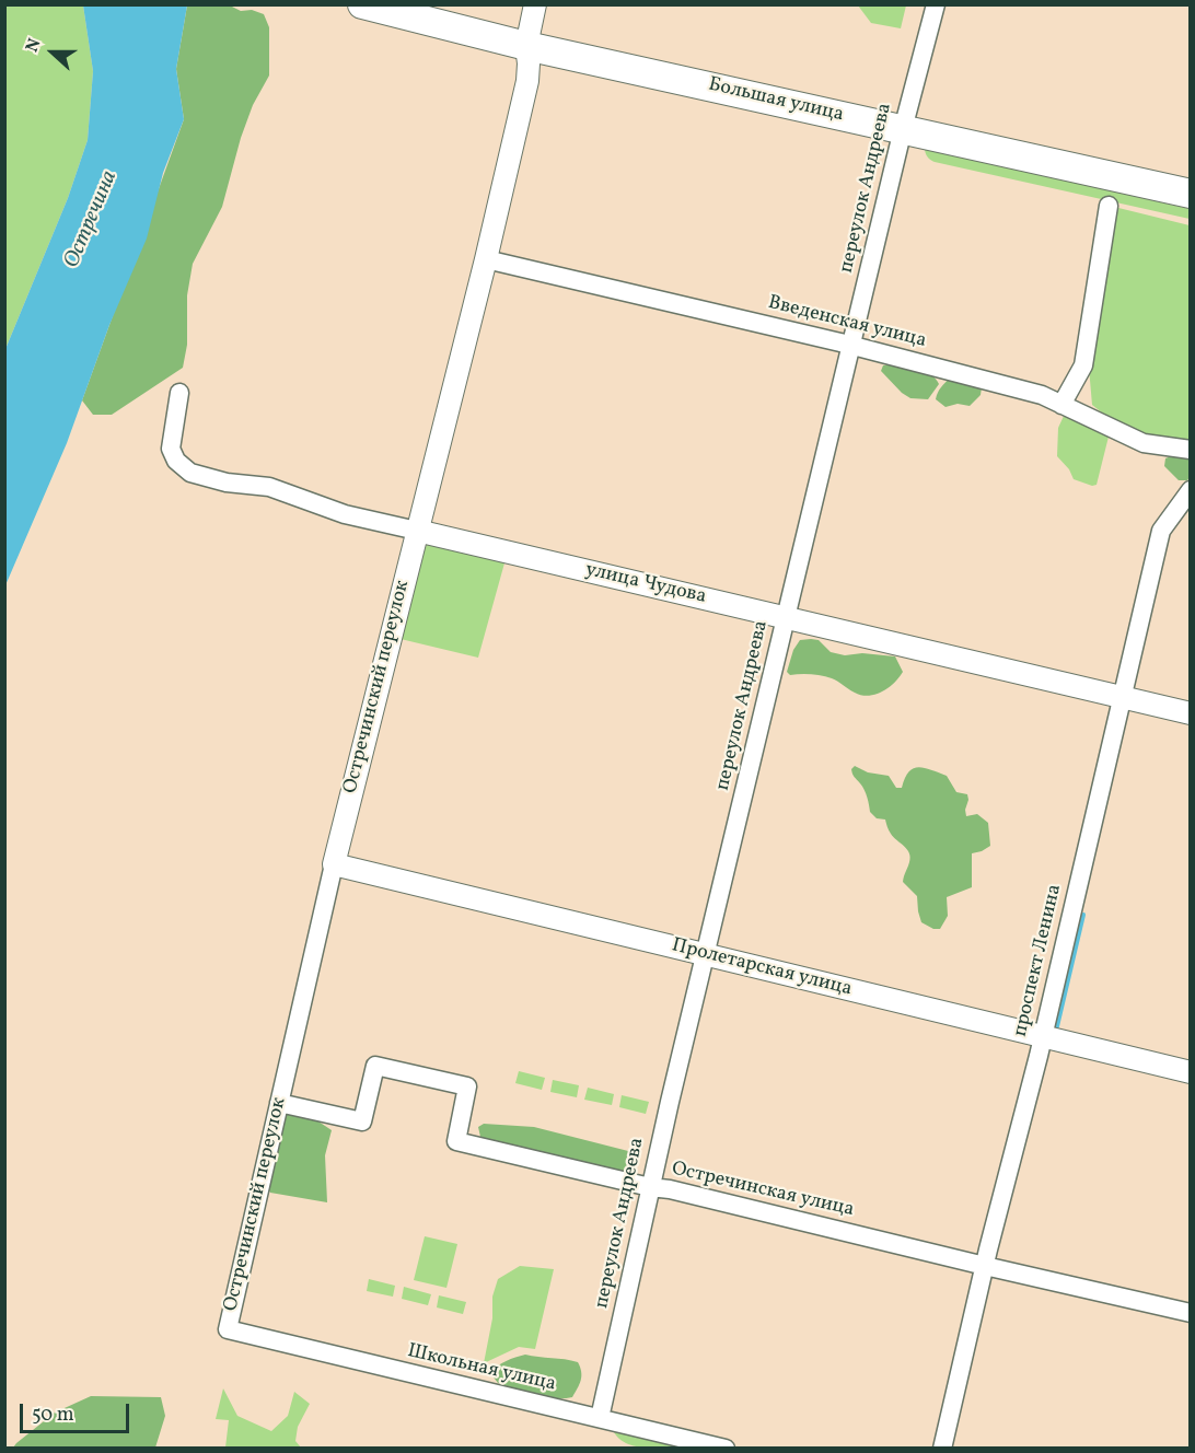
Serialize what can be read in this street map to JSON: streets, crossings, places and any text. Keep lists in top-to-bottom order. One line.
{"streets":{"main road":["Большая улица"],"street":["переулок Андреева","Введенская улица","улица Чудова","Остречинский переулок","проспект Ленина","Пролетарская улица","Остречинская улица","Школьная улица"]},"crossings":[["Большая улица","переулок Андреева"],["Большая улица","Остречинский переулок"],["переулок Андреева","Введенская улица"],["переулок Андреева","улица Чудова"],["переулок Андреева","Пролетарская улица"],["переулок Андреева","Остречинская улица"],["переулок Андреева","Школьная улица"],["Введенская улица","Остречинский переулок"],["улица Чудова","Остречинский переулок"],["улица Чудова","проспект Ленина"],["Остречинский переулок","Пролетарская улица"],["Остречинский переулок","Остречинская улица"],["Остречинский переулок","Школьная улица"],["проспект Ленина","Пролетарская улица"],["проспект Ленина","Остречинская улица"]],"water":["Остречина"],"scale_bar":"50 m","north":"left"}
